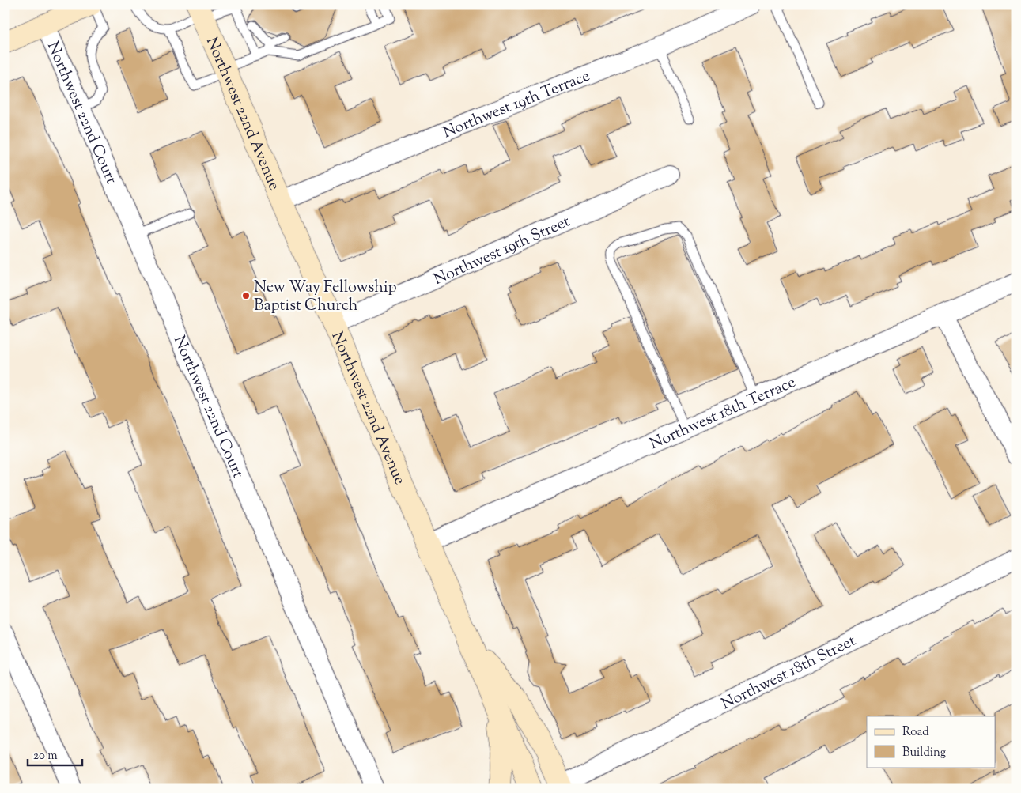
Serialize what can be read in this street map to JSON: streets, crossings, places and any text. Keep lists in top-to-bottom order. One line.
{"streets":{"main road":["Northwest 22nd Avenue"],"street":["Northwest 19th Terrace","Northwest 22nd Court","Northwest 19th Street","Northwest 18th Terrace","Northwest 18th Street"]},"crossings":[["Northwest 19th Terrace","Northwest 22nd Avenue"],["Northwest 22nd Avenue","Northwest 19th Street"],["Northwest 22nd Avenue","Northwest 18th Terrace"]],"places":["New Way Fellowship Baptist Church"],"legend":["Road","Building"],"scale_bar":"20 m"}
